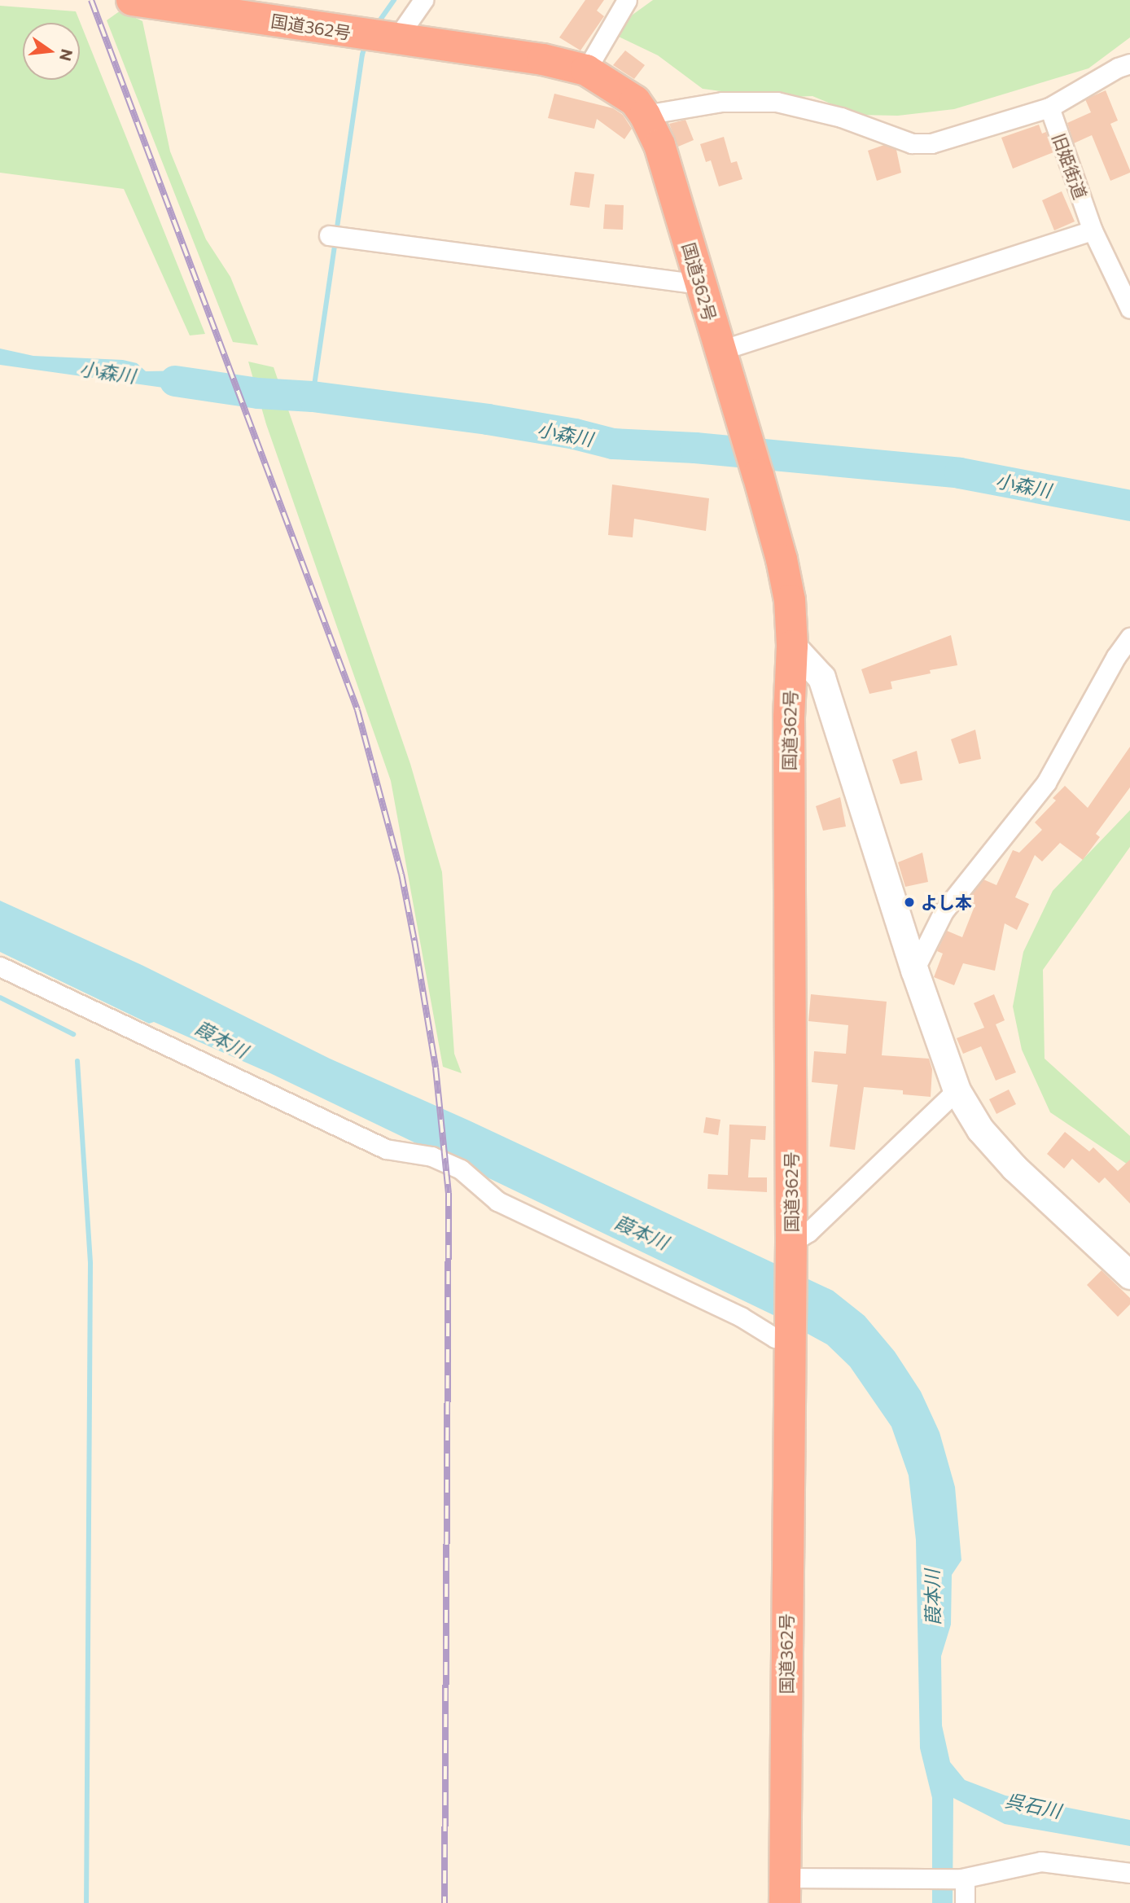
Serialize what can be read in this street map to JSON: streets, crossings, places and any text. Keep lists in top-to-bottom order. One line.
{"streets":{"highway":["国道362号"],"street":["旧姫街道"]},"water":["小森川","葭本川","呉石川"],"places":["よし本"],"north":"right"}
